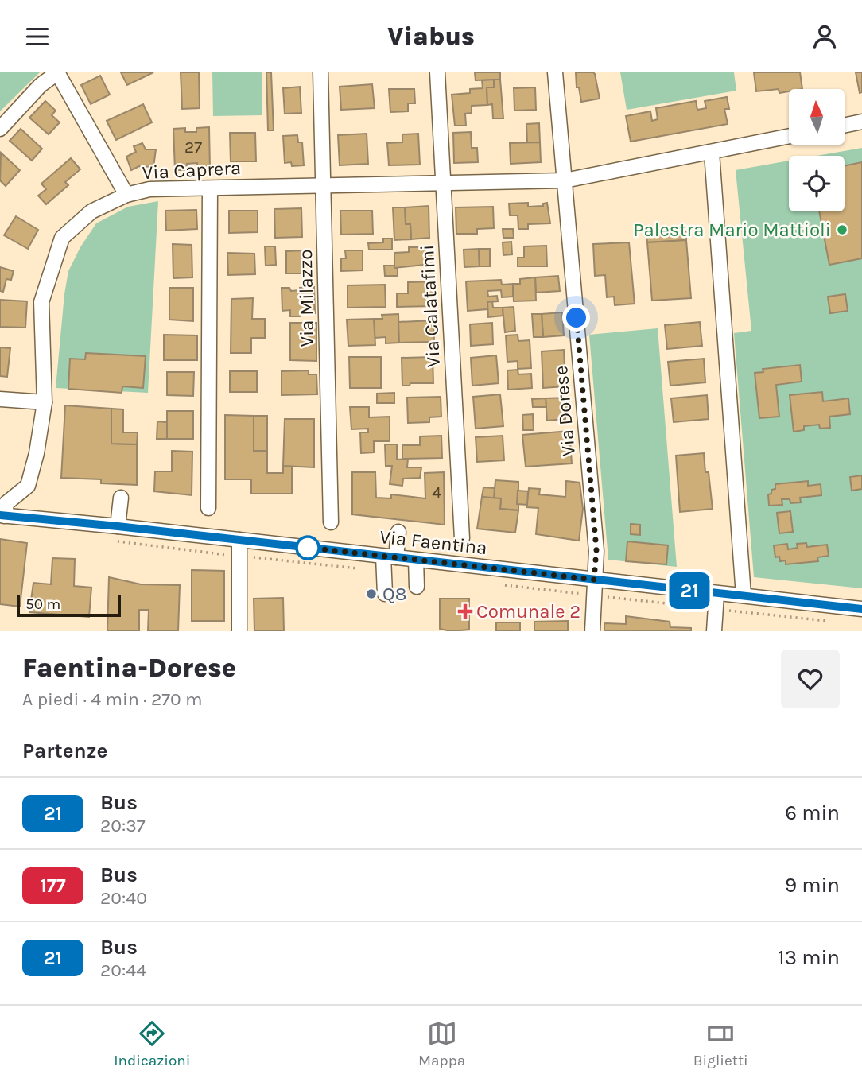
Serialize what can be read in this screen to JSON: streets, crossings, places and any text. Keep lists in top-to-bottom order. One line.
{"streets":{"street":["Via Caprera","Via Milazzo","Via Calatafimi","Via Dorese","Via Faentina"]},"crossings":[["Via Caprera","Via Milazzo"],["Via Caprera","Via Calatafimi"],["Via Caprera","Via Dorese"],["Via Caprera","Via Faentina"],["Via Dorese","Via Faentina"]],"places":{"other":["Palestra Mario Mattioli","Q8"],"health":["Comunale 2"]},"lines":["bus line 21"],"house_numbers":["27","4"],"scale_bar":"50 m","north":"top","page":{"header":"Viabus","on_map":"21","scale":"50 m","heading":[["Faentina-Dorese","A piedi · 4 min · 270 m"],"Partenze"],"list":[{"mark":"21","name":"Bus","note":"20:37","value":"6 min"},{"mark":"177","name":"Bus","note":"20:40","value":"9 min"},{"mark":"21","name":"Bus","note":"20:44","value":"13 min"}],"tabs":["Indicazioni","Mappa","Biglietti"]}}
